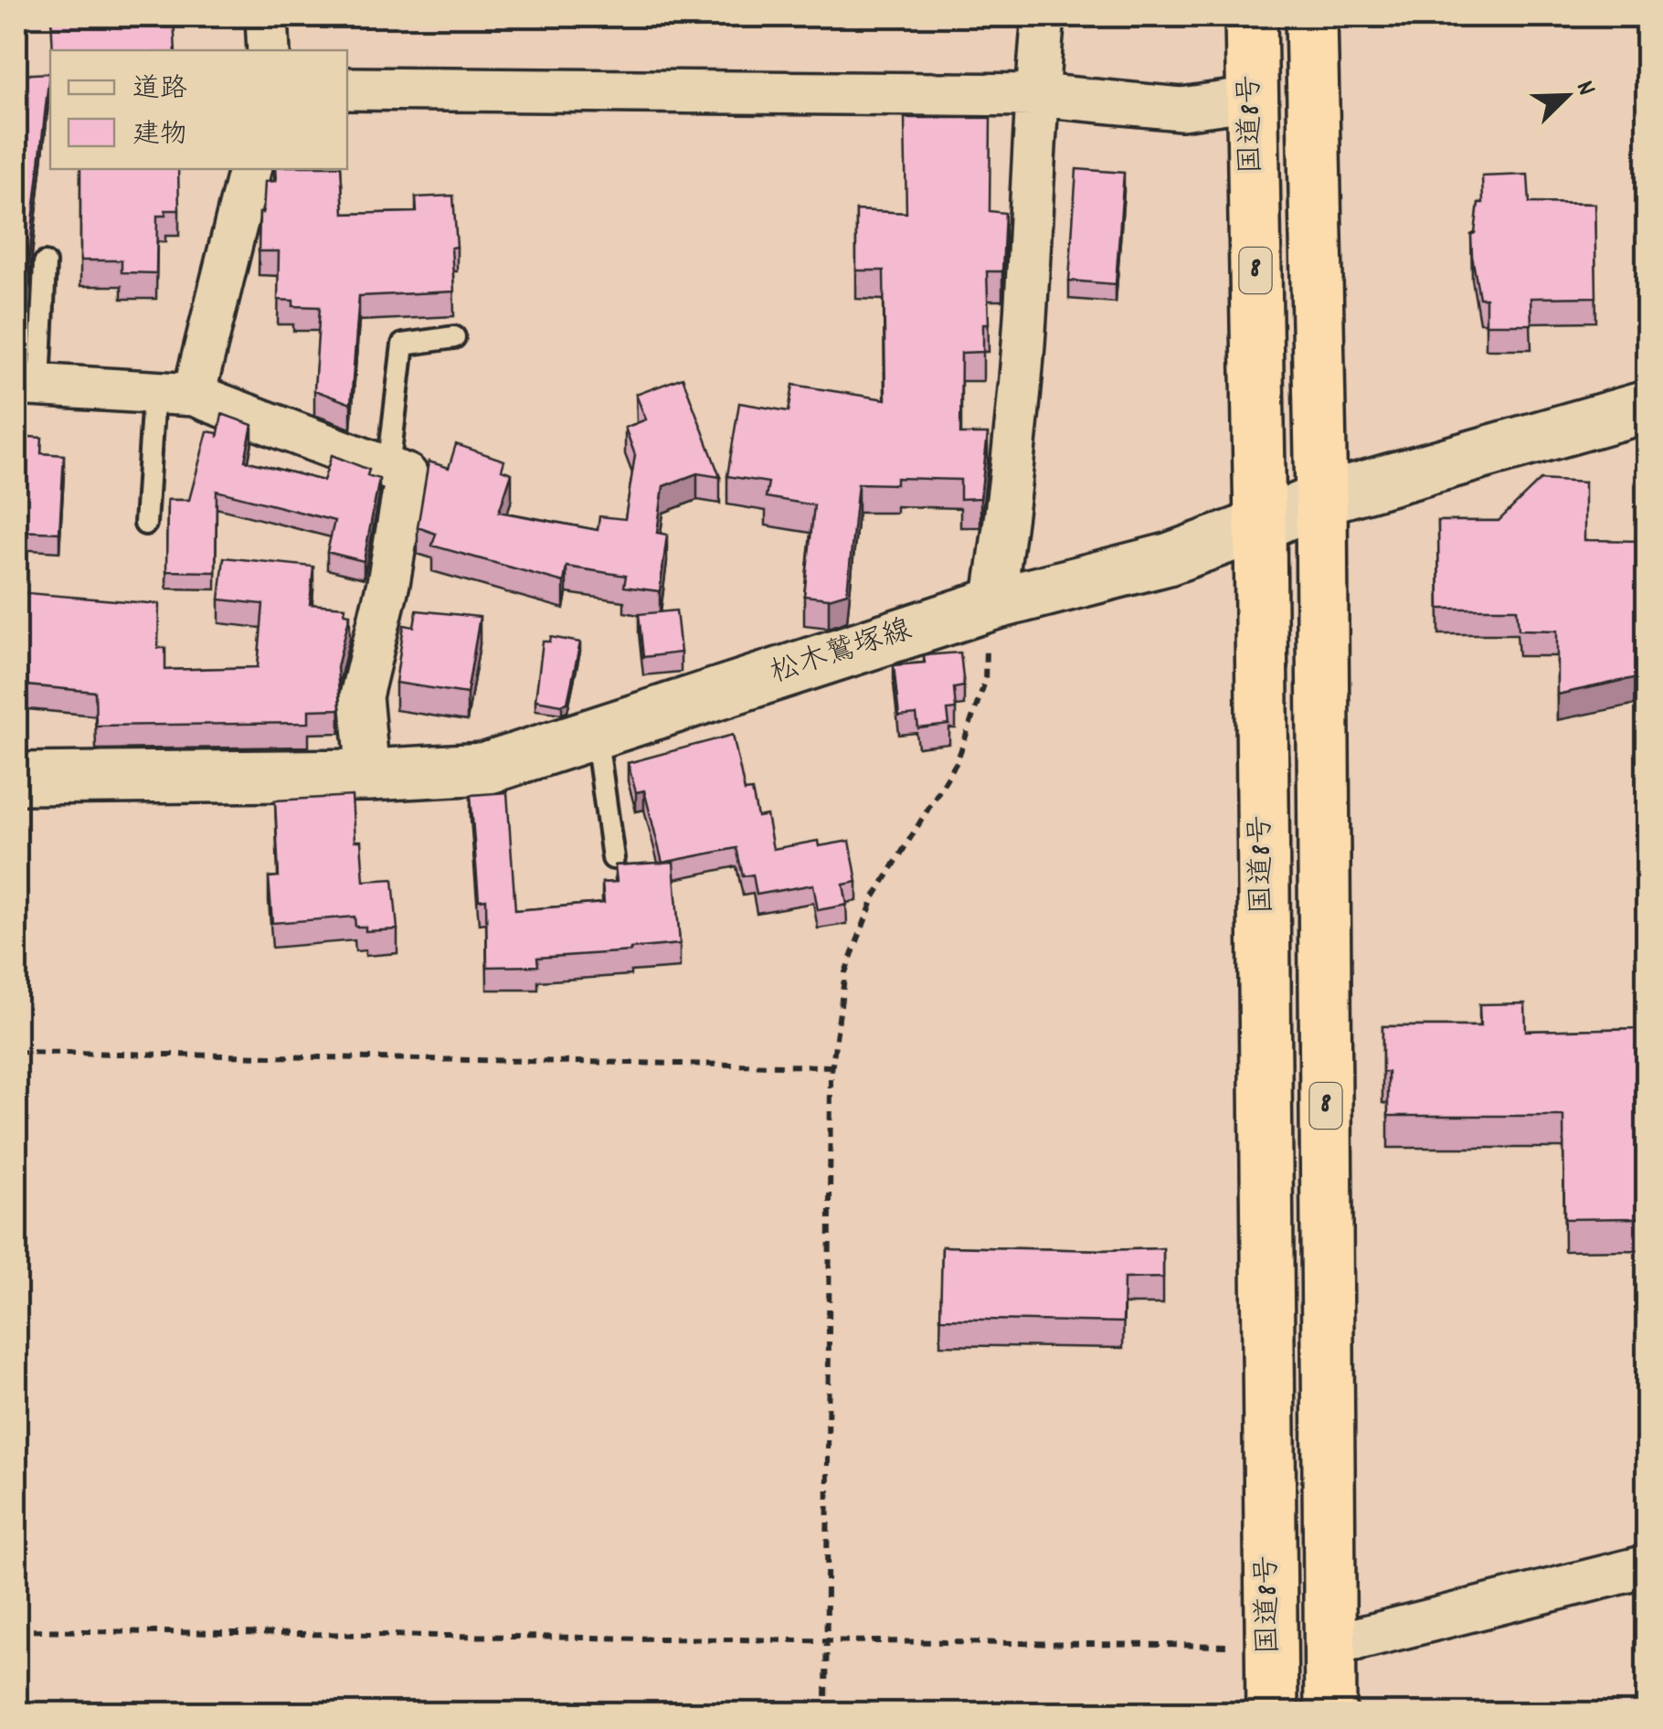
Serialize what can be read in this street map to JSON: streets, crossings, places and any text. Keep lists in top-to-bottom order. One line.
{"streets":{"highway":["国道8号","8"],"main road":["松木鷲塚線"]},"crossings":[["国道8号","松木鷲塚線"]],"legend":["道路","建物"],"north":"top right"}
